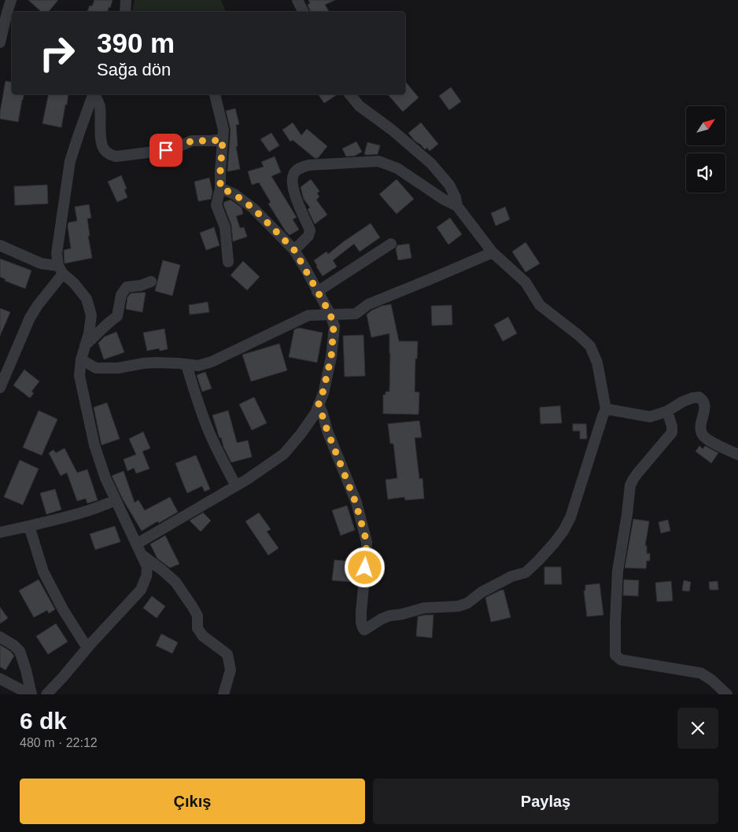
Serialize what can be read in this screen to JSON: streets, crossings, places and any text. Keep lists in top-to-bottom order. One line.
{"north":"top right","page":{"turn":["390 m","Sağa dön"],"heading":["6 dk","480 m · 22:12"],"buttons":["Çıkış","Paylaş"]}}
